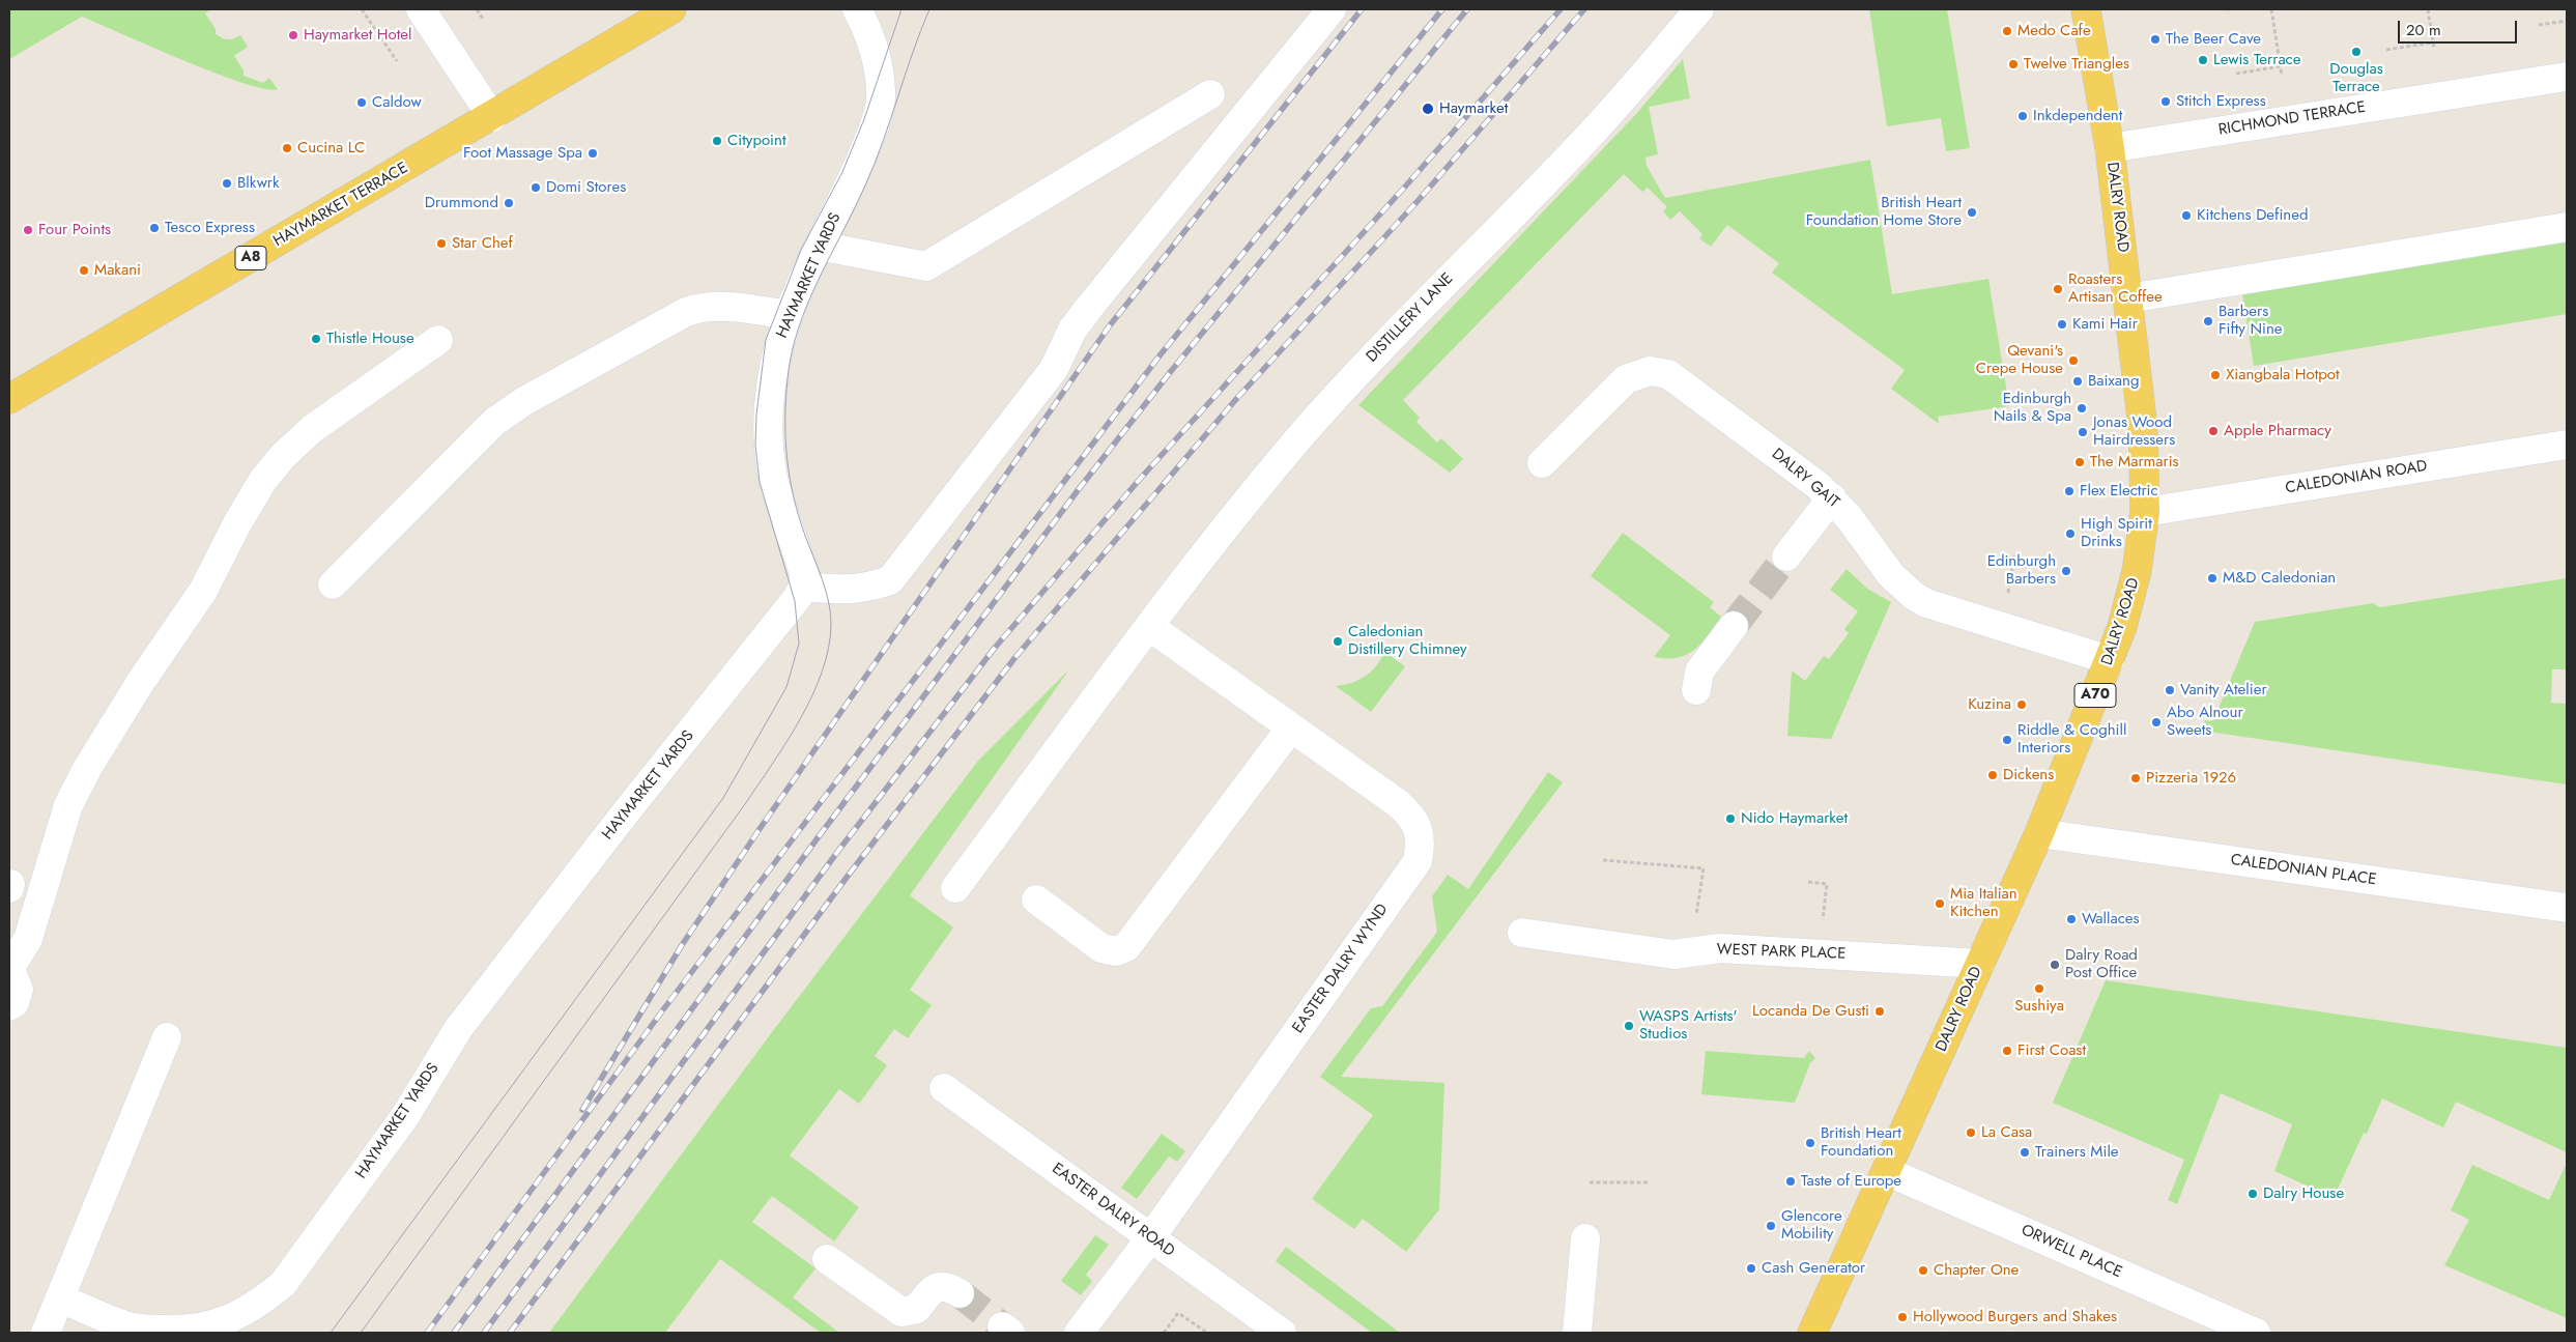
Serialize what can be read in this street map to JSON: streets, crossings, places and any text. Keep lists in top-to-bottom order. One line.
{"streets":{"main road":["HAYMARKET TERRACE","DALRY ROAD","A8","A70"],"street":["RICHMOND TERRACE","HAYMARKET YARDS","DISTILLERY LANE","CALEDONIAN ROAD","DALRY GAIT","CALEDONIAN PLACE","WEST PARK PLACE","EASTER DALRY WYND","EASTER DALRY ROAD","ORWELL PLACE"]},"crossings":[["RICHMOND TERRACE","DALRY ROAD"],["DALRY ROAD","CALEDONIAN ROAD"],["DALRY ROAD","DALRY GAIT"],["DALRY ROAD","CALEDONIAN PLACE"],["DALRY ROAD","WEST PARK PLACE"],["DALRY ROAD","ORWELL PLACE"],["DISTILLERY LANE","EASTER DALRY WYND"],["EASTER DALRY WYND","EASTER DALRY ROAD"]],"places":["Medo Cafe","Haymarket Hotel","The Beer Cave","Douglas Terrace","Lewis Terrace","Twelve Triangles","Stitch Express","Caldow","Haymarket","Inkdependent","Citypoint","Cucina LC","Foot Massage Spa","Blkwrk","Domi Stores","Drummond","British Heart Foundation Home Store","Kitchens Defined","Tesco Express","Four Points","Star Chef","Makani","Roasters Artisan Coffee","Barbers Fifty Nine","Kami Hair","Thistle House","Qevani's Crepe House","Xiangbala Hotpot","Baixang","Edinburgh Nails & Spa","Apple Pharmacy","Jonas Wood Hairdressers","The Marmaris","Flex Electric","High Spirit Drinks","Edinburgh Barbers","M&D Caledonian","Caledonian Distillery Chimney","Vanity Atelier","Kuzina","Abo Alnour Sweets","Riddle & Coghill Interiors","Dickens","Pizzeria 1926","Nido Haymarket","Mia Italian Kitchen","Wallaces","Dalry Road Post Office","Sushiya","Locanda De Gusti","WASPS Artists' Studios","First Coast","La Casa","British Heart Foundation","Trainers Mile","Taste of Europe","Dalry House","Glencore Mobility","Cash Generator","Chapter One","Hollywood Burgers and Shakes"],"scale_bar":"20 m"}
